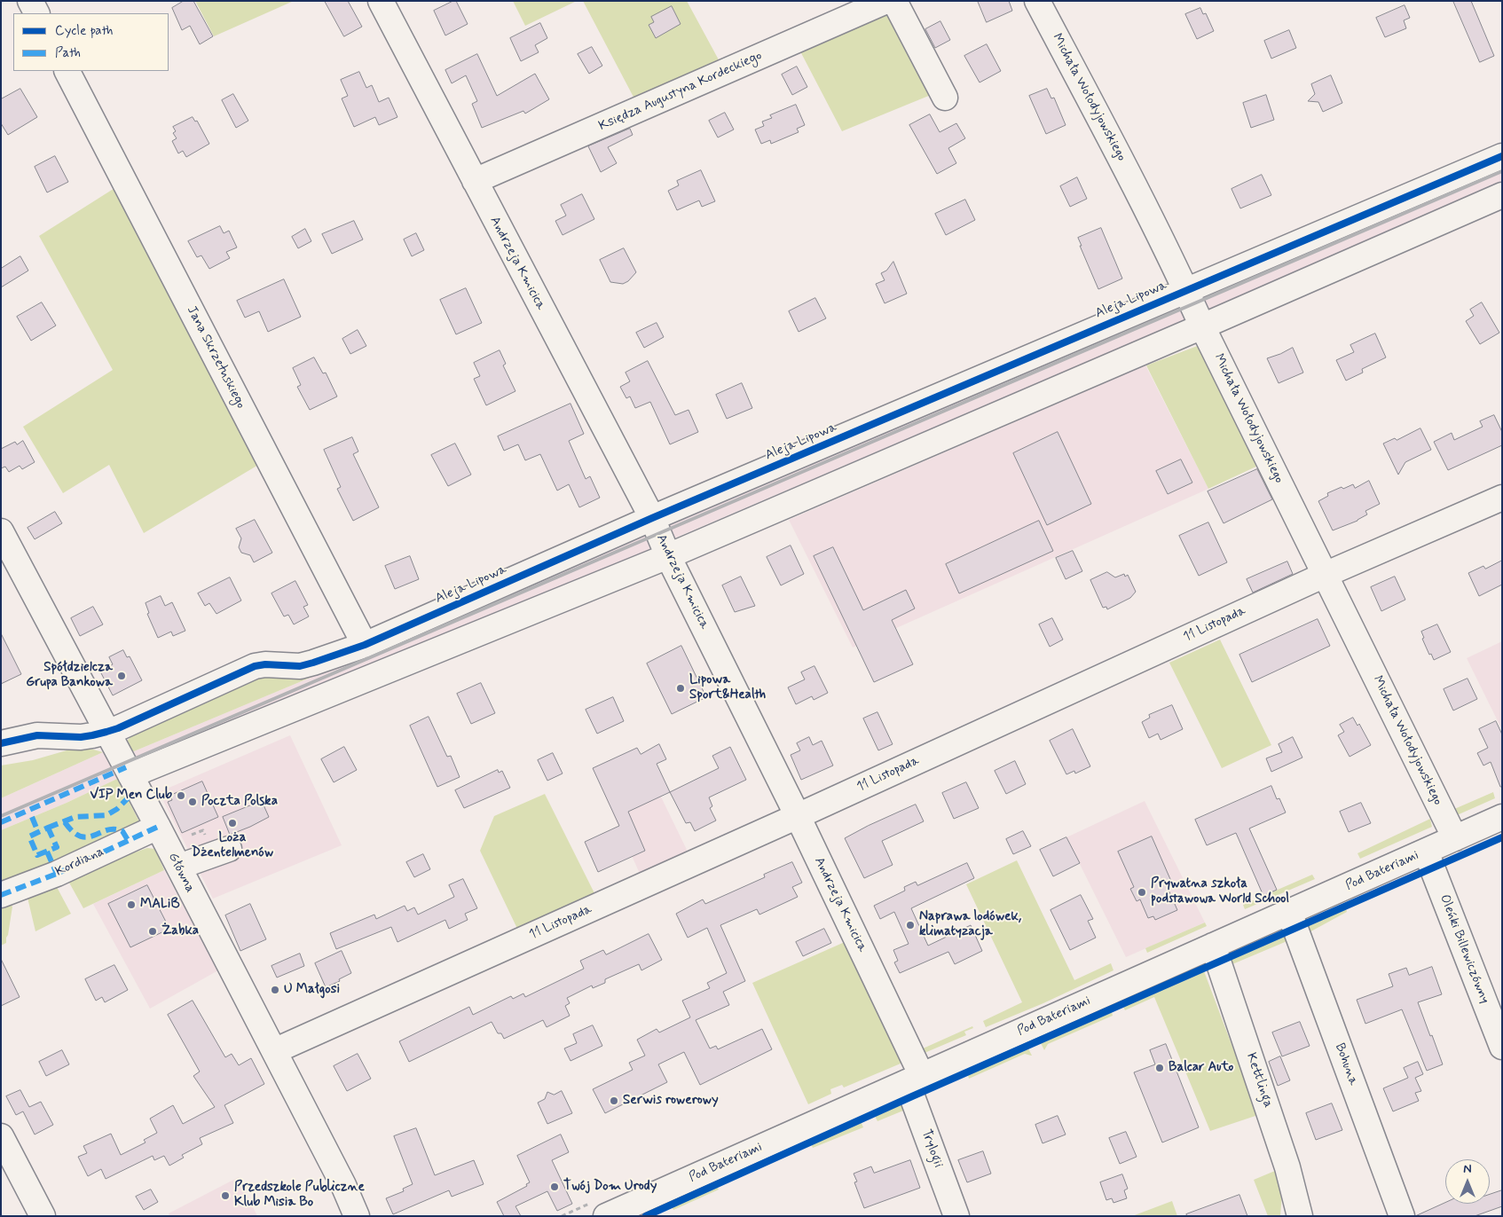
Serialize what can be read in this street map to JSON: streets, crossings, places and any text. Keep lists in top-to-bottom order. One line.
{"streets":{"street":["Księdza Augustyna Kordeckiego","Michała Wołodyjowskiego","Andrzeja Kmicica","Aleja Lipowa","Jana Skrzetuskiego","11 Listopada","Kordiana","Pod Bateriami","Główna","Oleńki Billewiczówny","Bohuna","Kettlinga","Trylogii"]},"crossings":[["Księdza Augustyna Kordeckiego","Andrzeja Kmicica"],["Michała Wołodyjowskiego","Aleja Lipowa"],["Michała Wołodyjowskiego","11 Listopada"],["Michała Wołodyjowskiego","Pod Bateriami"],["Andrzeja Kmicica","Aleja Lipowa"],["Andrzeja Kmicica","11 Listopada"],["Andrzeja Kmicica","Pod Bateriami"],["Andrzeja Kmicica","Trylogii"],["Aleja Lipowa","Jana Skrzetuskiego"],["Aleja Lipowa","Główna"],["11 Listopada","Główna"],["Kordiana","Główna"],["Pod Bateriami","Oleńki Billewiczówny"],["Pod Bateriami","Bohuna"],["Pod Bateriami","Kettlinga"],["Pod Bateriami","Trylogii"]],"places":["Spółdzielcza Grupa Bankowa","Lipowa Sport&Health","VIP Men Club","Poczta Polska","Loża Dżentelmenów","Prywatna szkoła podstawowa World School","MALiB","Naprawa lodówek, klimatyzacja","Żabka","U Małgosi","Balcar Auto","Serwis rowerowy","Twój Dom Urody","Przedszkole Publiczne Klub Misia Bo"],"legend":["Cycle path","Path"],"north":"top"}
